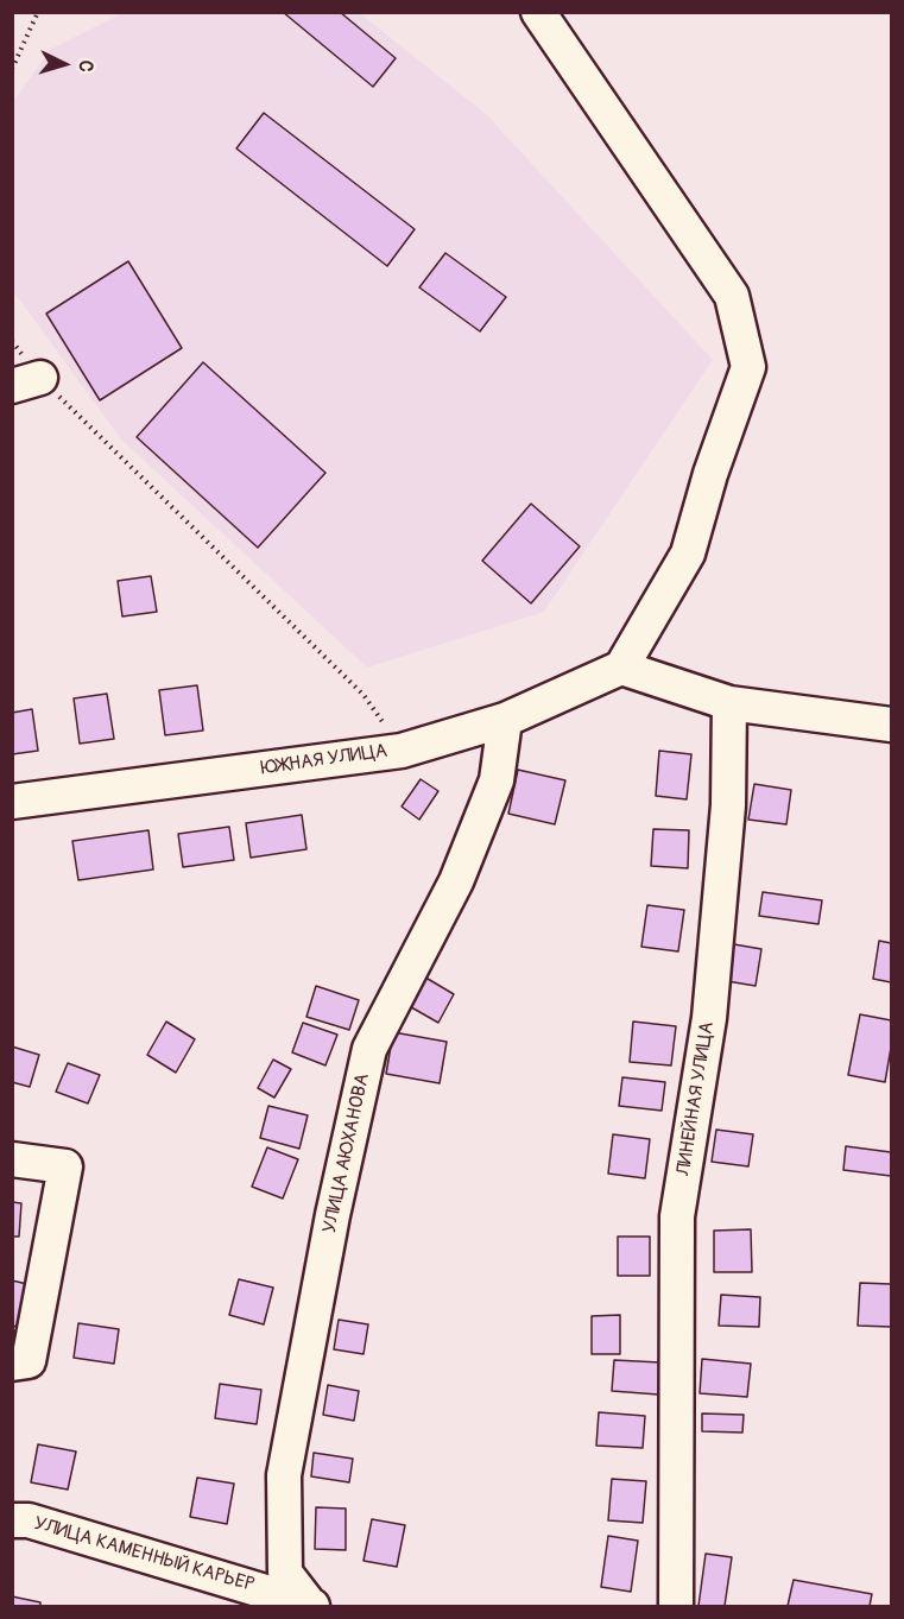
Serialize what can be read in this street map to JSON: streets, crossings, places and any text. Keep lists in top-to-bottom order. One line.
{"streets":{"street":["ЮЖНАЯ УЛИЦА","ЛИНЕЙНАЯ УЛИЦА","УЛИЦА АЮХАНОВА","УЛИЦА КАМЕННЫЙ КАРЬЕР"]},"crossings":[["ЮЖНАЯ УЛИЦА","УЛИЦА АЮХАНОВА"],["УЛИЦА АЮХАНОВА","УЛИЦА КАМЕННЫЙ КАРЬЕР"]],"north":"right"}
